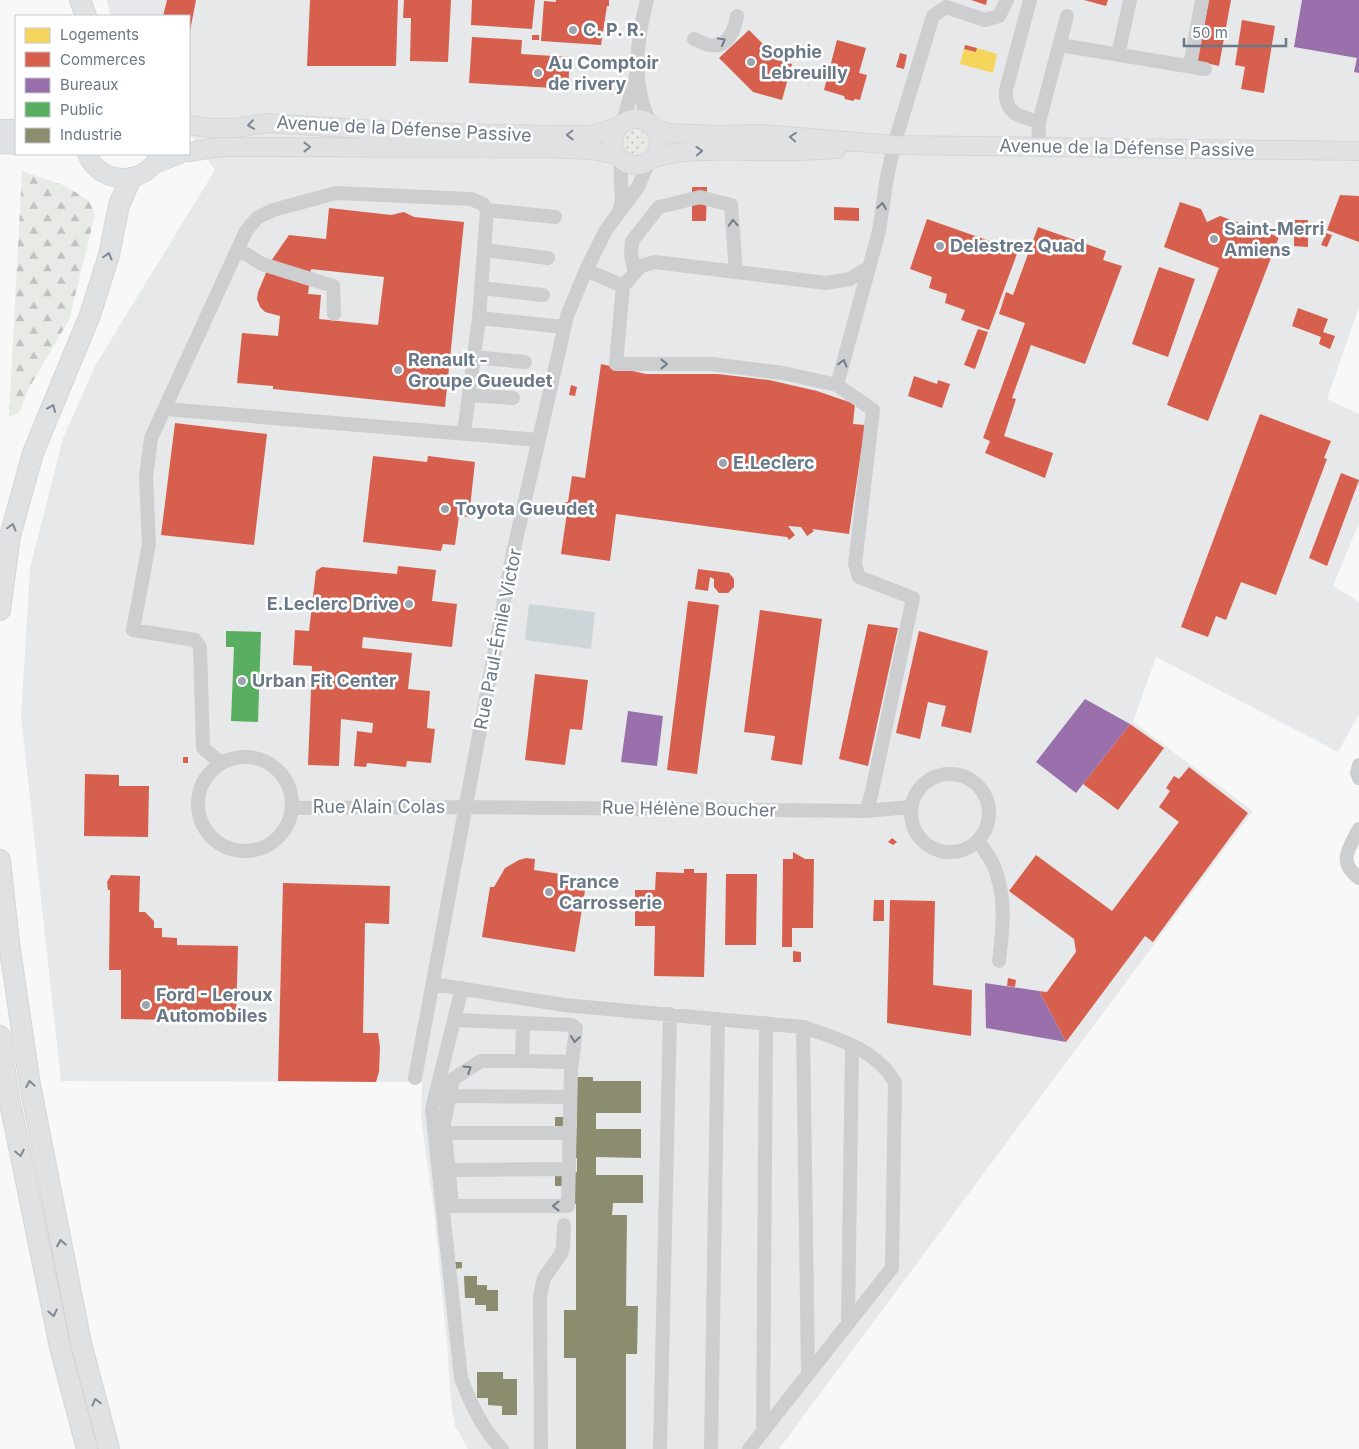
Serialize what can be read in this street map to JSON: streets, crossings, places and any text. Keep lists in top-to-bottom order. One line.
{"streets":{"main road":["Avenue de la Défense Passive"],"street":["Rue Paul-Émile Victor","Rue Alain Colas","Rue Hélène Boucher"]},"crossings":[["Avenue de la Défense Passive","Rue Paul-Émile Victor"],["Rue Paul-Émile Victor","Rue Alain Colas"],["Rue Paul-Émile Victor","Rue Hélène Boucher"],["Rue Alain Colas","Rue Hélène Boucher"]],"places":["C. P. R.","Sophie Lebreuilly","Au Comptoir de rivery","Saint-Merri Amiens","Delestrez Quad","Renault - Groupe Gueudet","E.Leclerc","Toyota Gueudet","E.Leclerc Drive","Urban Fit Center","France Carrosserie","Ford - Leroux Automobiles"],"legend":["Logements","Commerces","Bureaux","Public","Industrie"],"scale_bar":"50 m"}
